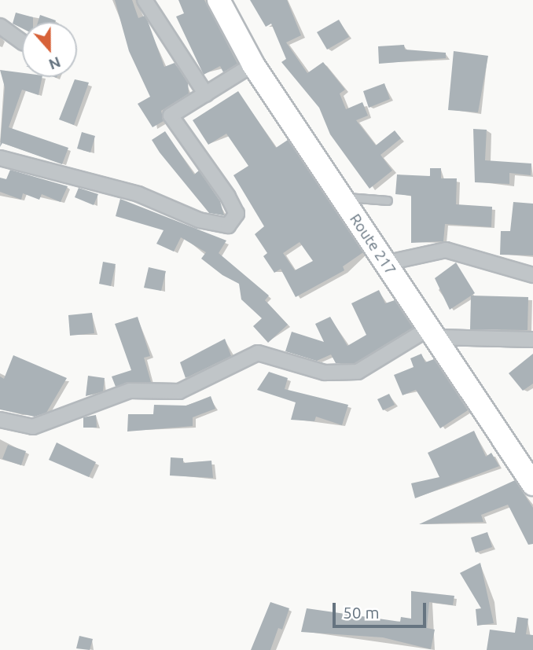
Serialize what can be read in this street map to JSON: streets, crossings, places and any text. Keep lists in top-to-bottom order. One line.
{"streets":{"main road":["Route 217"]},"scale_bar":"50 m","north":"bottom"}
